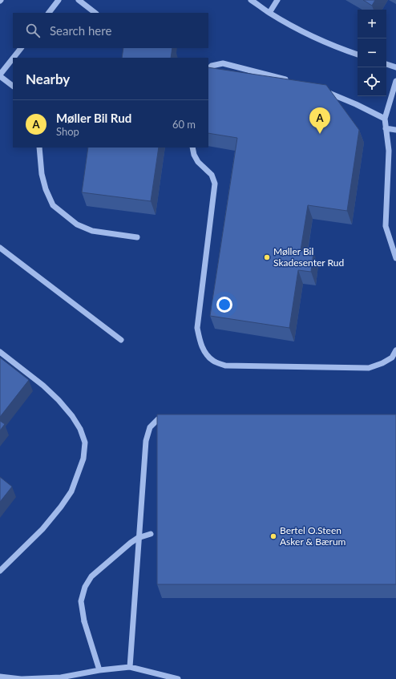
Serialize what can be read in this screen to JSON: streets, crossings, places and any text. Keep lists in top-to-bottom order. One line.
{"places":["Møller Bil Skadesenter Rud","Bertel O.Steen Asker & Bærum"],"page":{"map_buttons":["+","−"],"search":"Search here","heading":"Nearby","list":[{"mark":"A","name":"Møller Bil Rud","note":"Shop","value":"60 m"}],"pins":"A"}}
